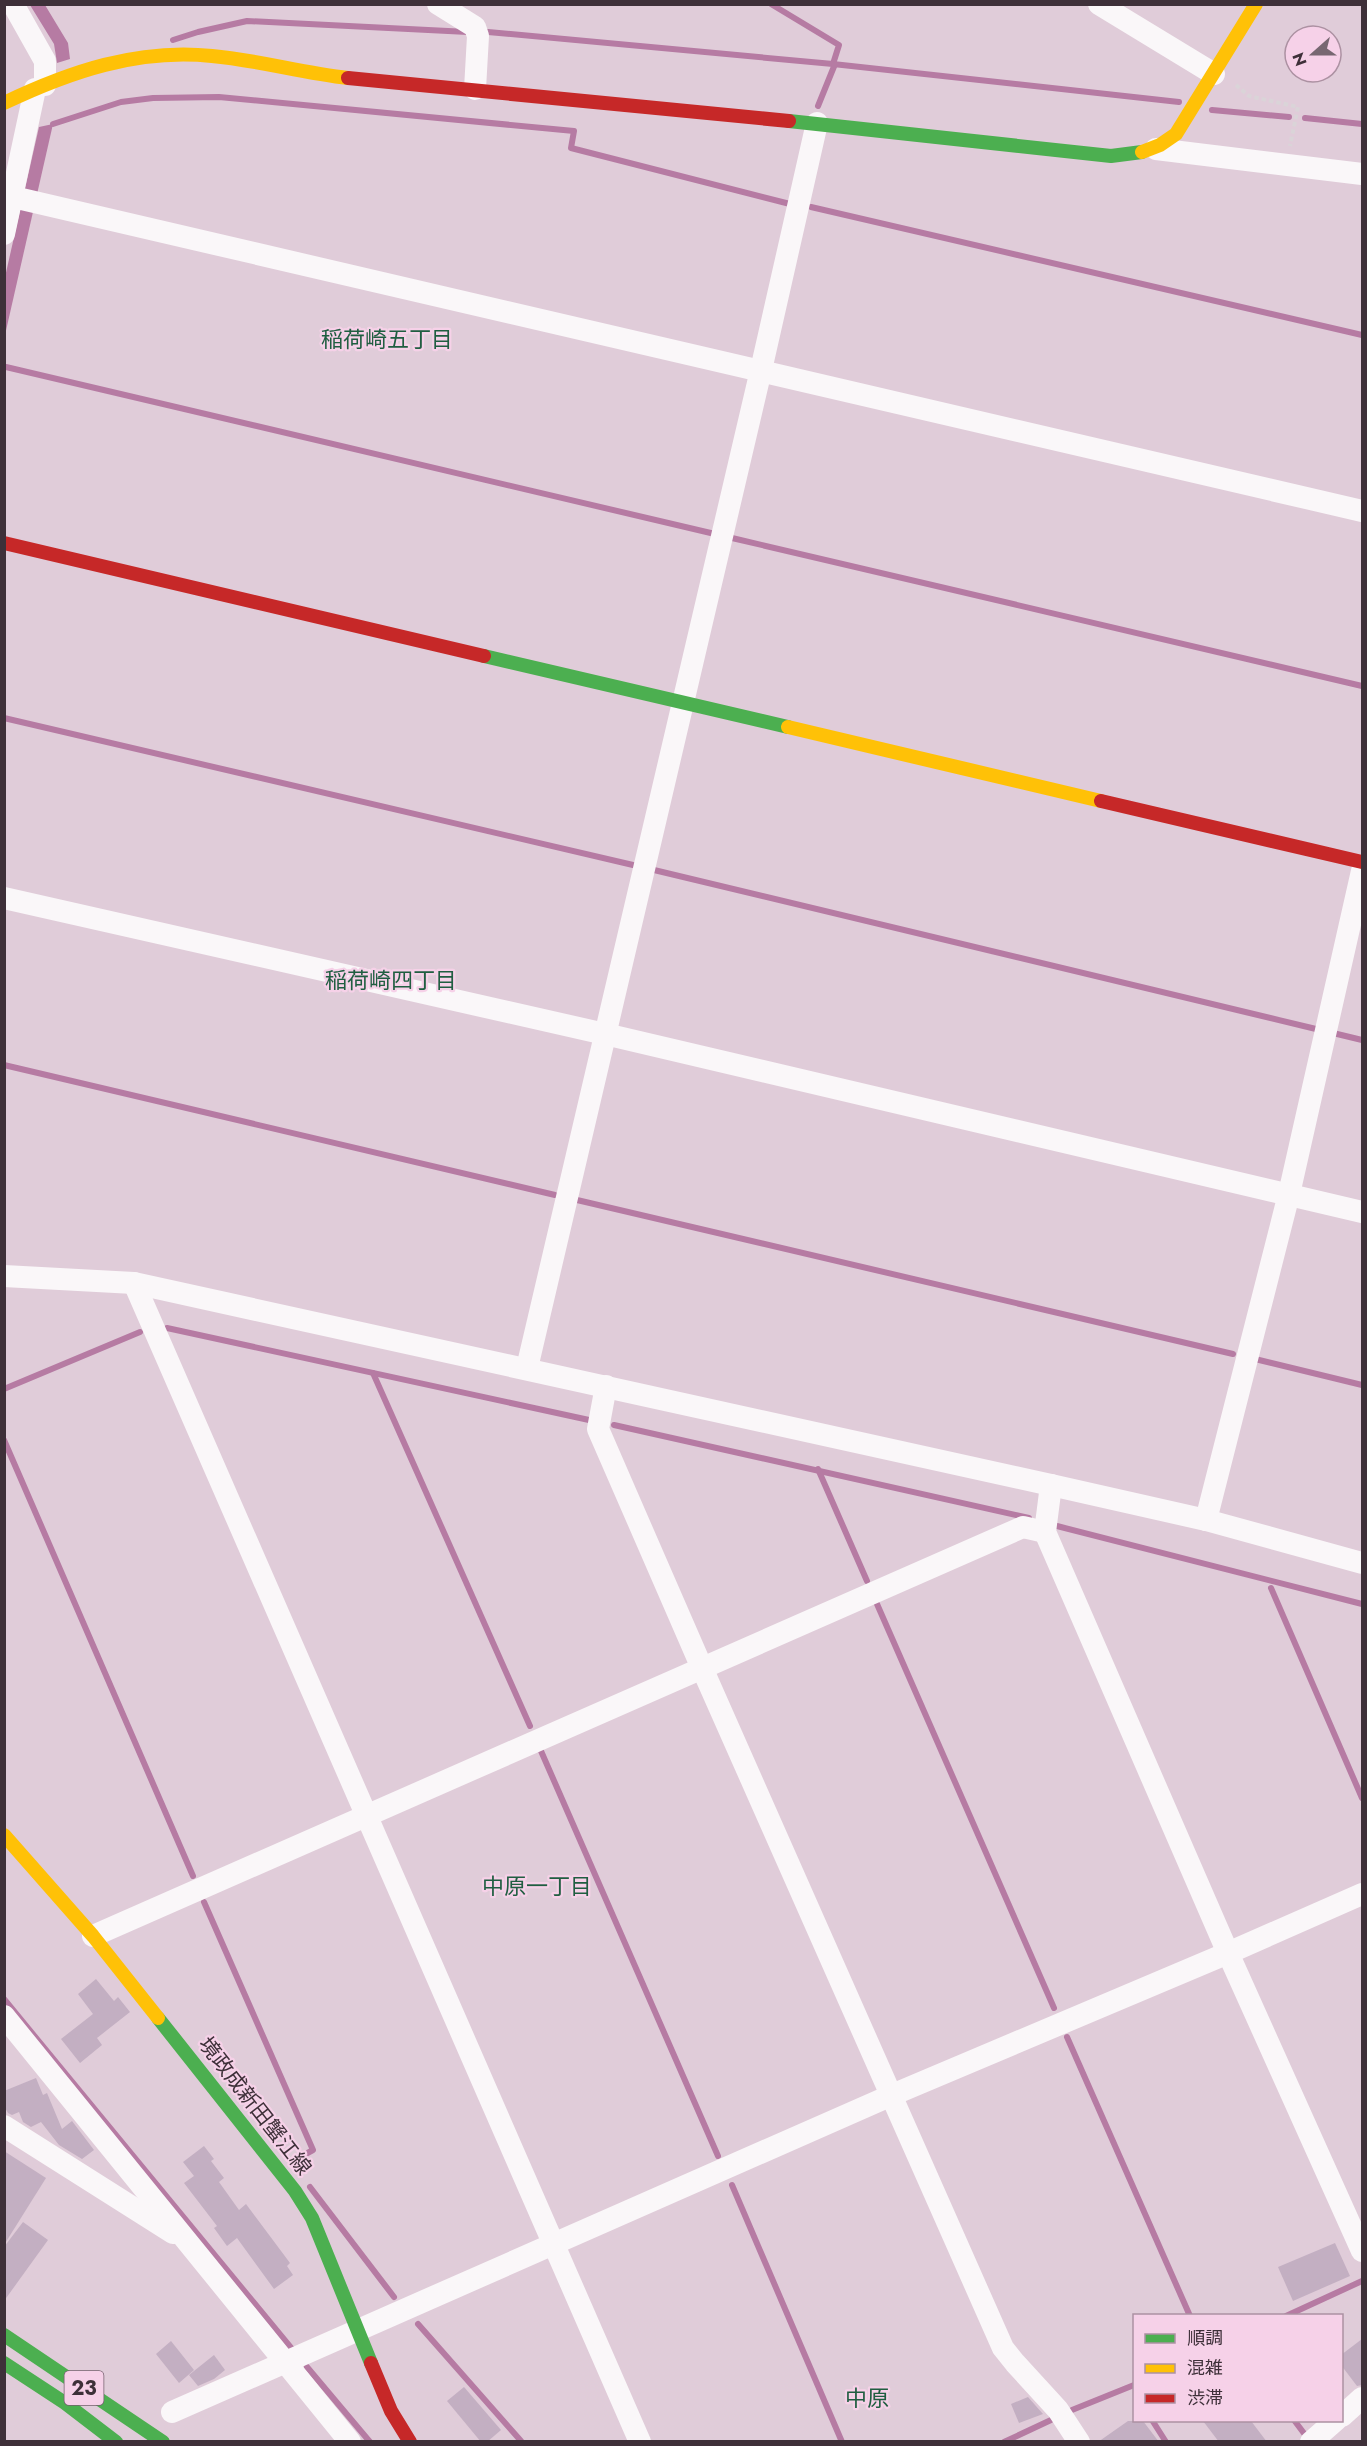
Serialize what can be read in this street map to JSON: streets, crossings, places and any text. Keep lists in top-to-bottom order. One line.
{"streets":{"main road":["境政成新田蟹江線","23"]},"districts":["稲荷崎五丁目","稲荷崎四丁目","中原一丁目","中原"],"legend":["順調","混雑","渋滞"],"north":"left"}
